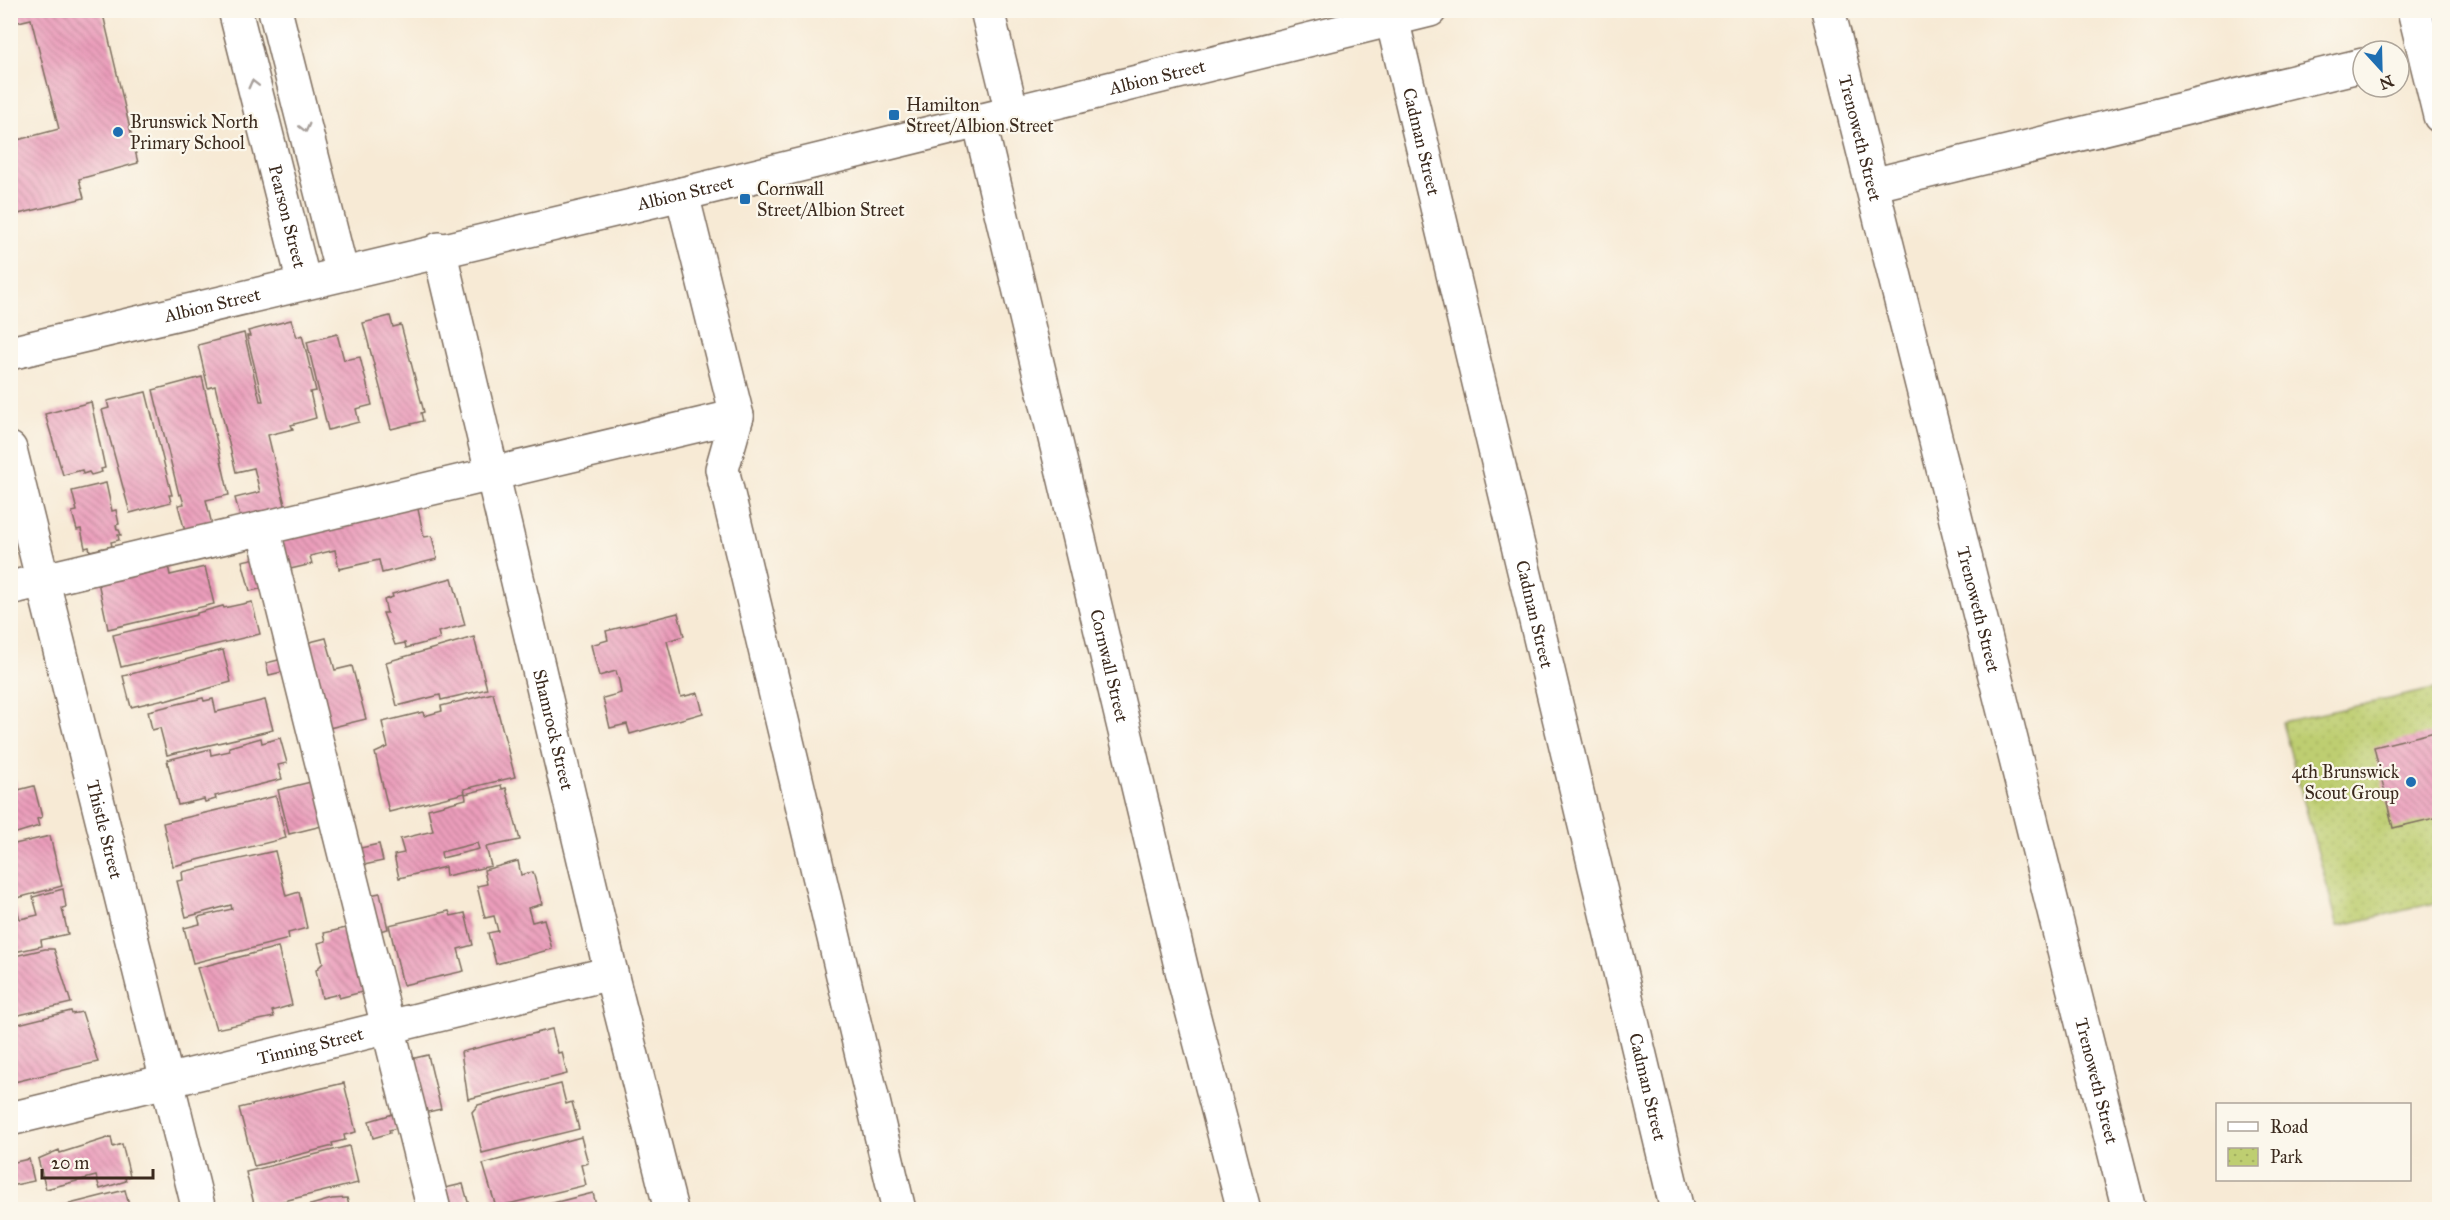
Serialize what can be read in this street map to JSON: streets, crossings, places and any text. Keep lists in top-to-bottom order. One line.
{"streets":{"street":["Albion Street","Trenoweth Street","Cadman Street","Pearson Street","Cornwall Street","Shamrock Street","Thistle Street","Tinning Street"]},"crossings":[["Albion Street","Cadman Street"],["Albion Street","Pearson Street"],["Albion Street","Cornwall Street"],["Albion Street","Shamrock Street"],["Shamrock Street","Tinning Street"],["Thistle Street","Tinning Street"]],"places":{"transit":["Hamilton Street/Albion Street","Cornwall Street/Albion Street"],"other":["Brunswick North Primary School","4th Brunswick Scout Group"]},"legend":["Road","Park"],"scale_bar":"20 m","north":"bottom"}
